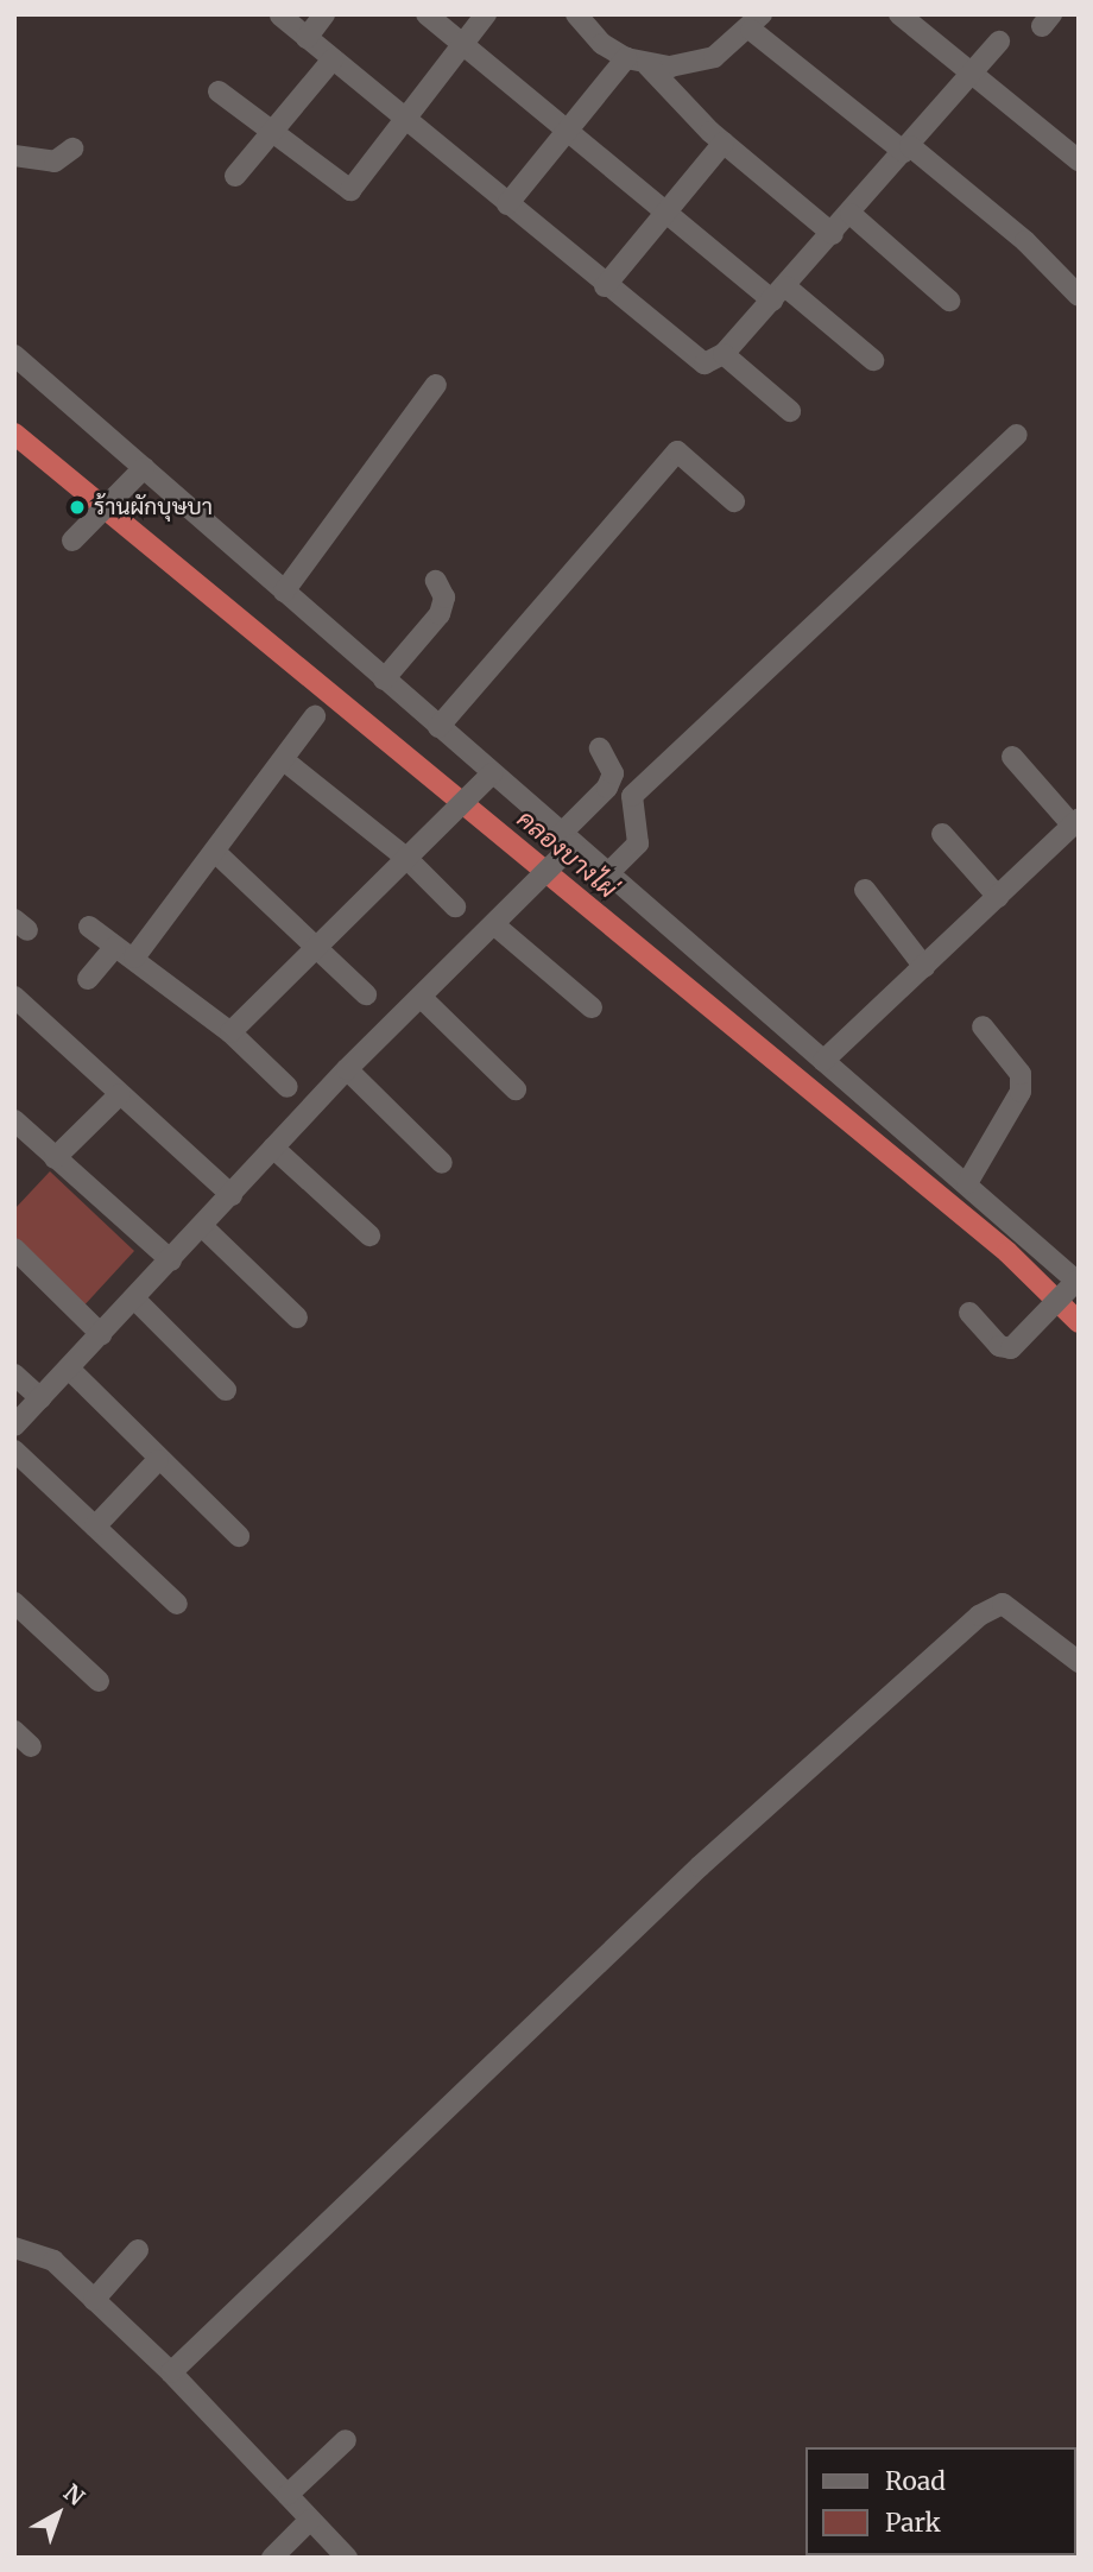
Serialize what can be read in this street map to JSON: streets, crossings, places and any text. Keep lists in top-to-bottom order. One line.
{"water":["คลองบางไผ่"],"places":["ร้านผักบุษบา"],"legend":["Road","Park"],"north":"top right"}
